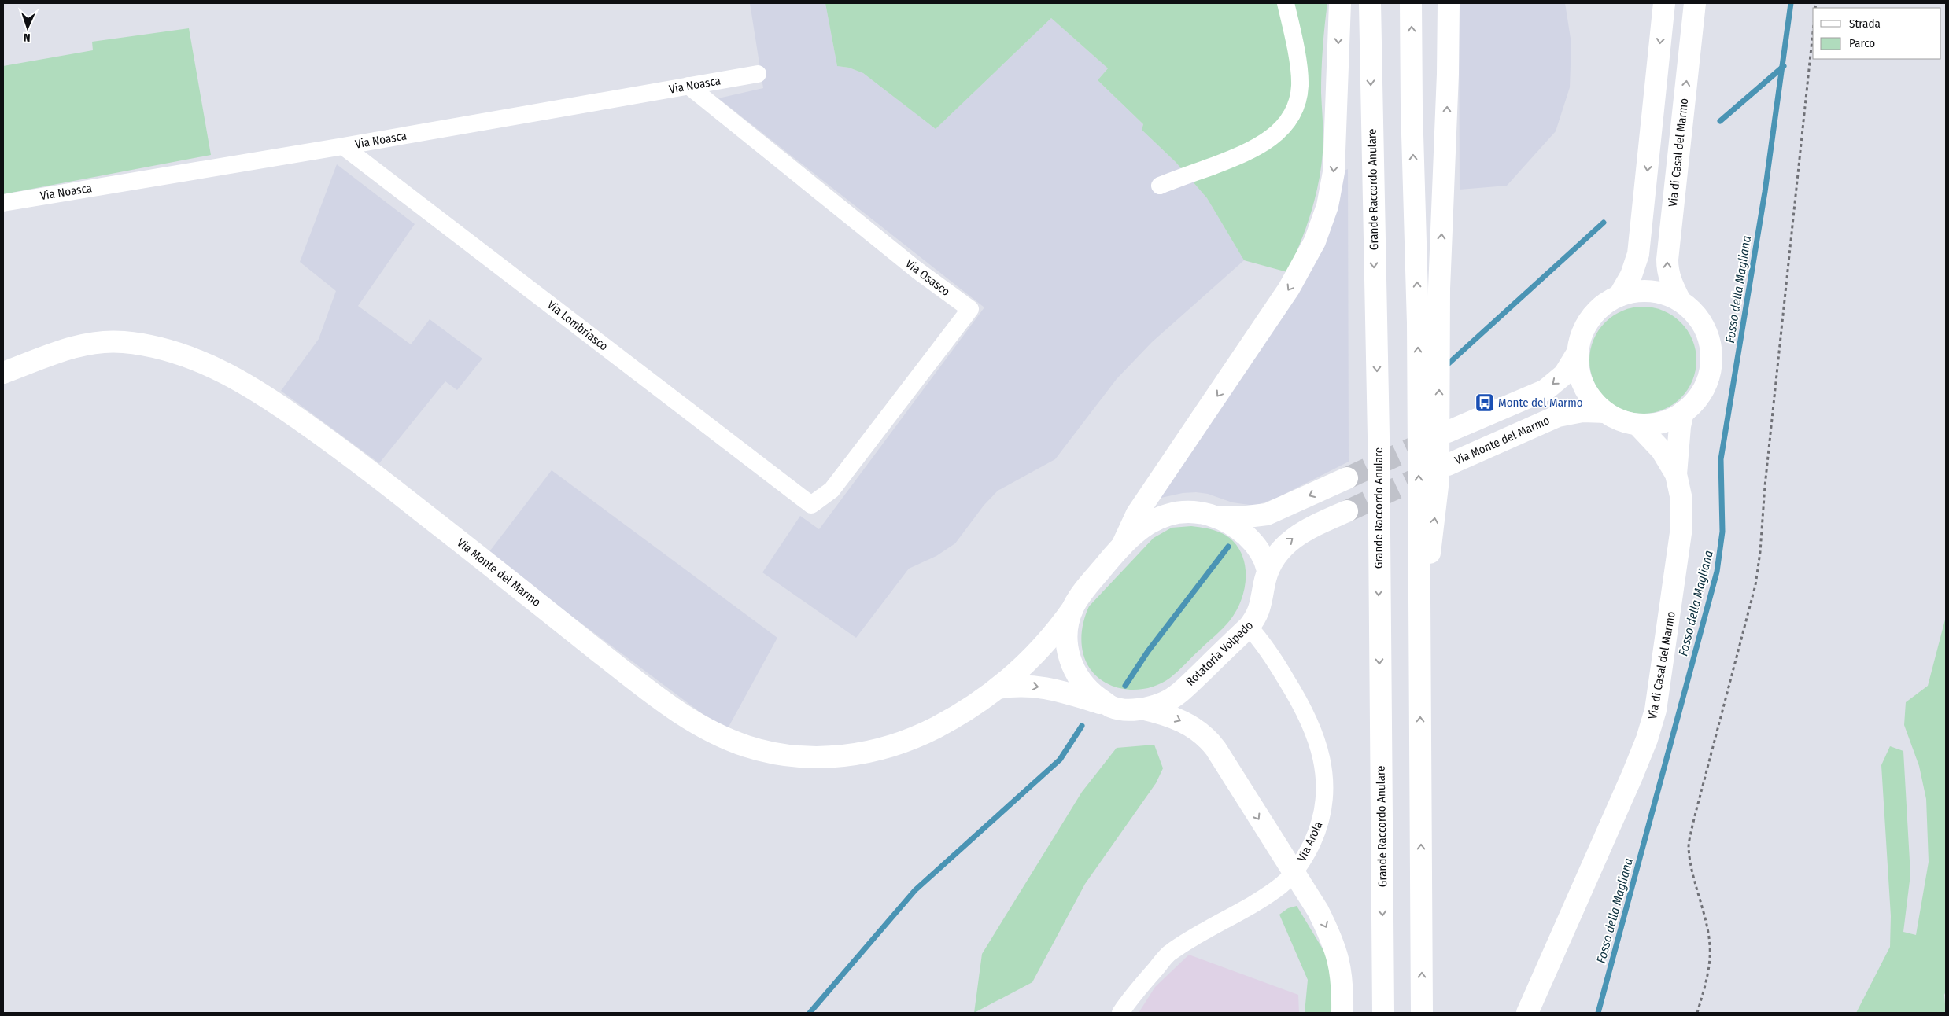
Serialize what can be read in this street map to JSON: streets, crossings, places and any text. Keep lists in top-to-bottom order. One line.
{"streets":{"main road":["Via di Casal del Marmo","Grande Raccordo Anulare","Via Monte del Marmo","Rotatoria Volpedo"],"street":["Via Noasca","Via Osasco","Via Lombriasco","Via Arola"]},"crossings":[["Via Noasca","Via Osasco"],["Via Noasca","Via Lombriasco"],["Via di Casal del Marmo","Via Monte del Marmo"],["Via Osasco","Via Lombriasco"],["Via Monte del Marmo","Rotatoria Volpedo"],["Rotatoria Volpedo","Via Arola"]],"water":["Fosso della Magliana"],"places":{"bus stop":["Monte del Marmo"]},"legend":["Strada","Parco"],"north":"bottom"}
